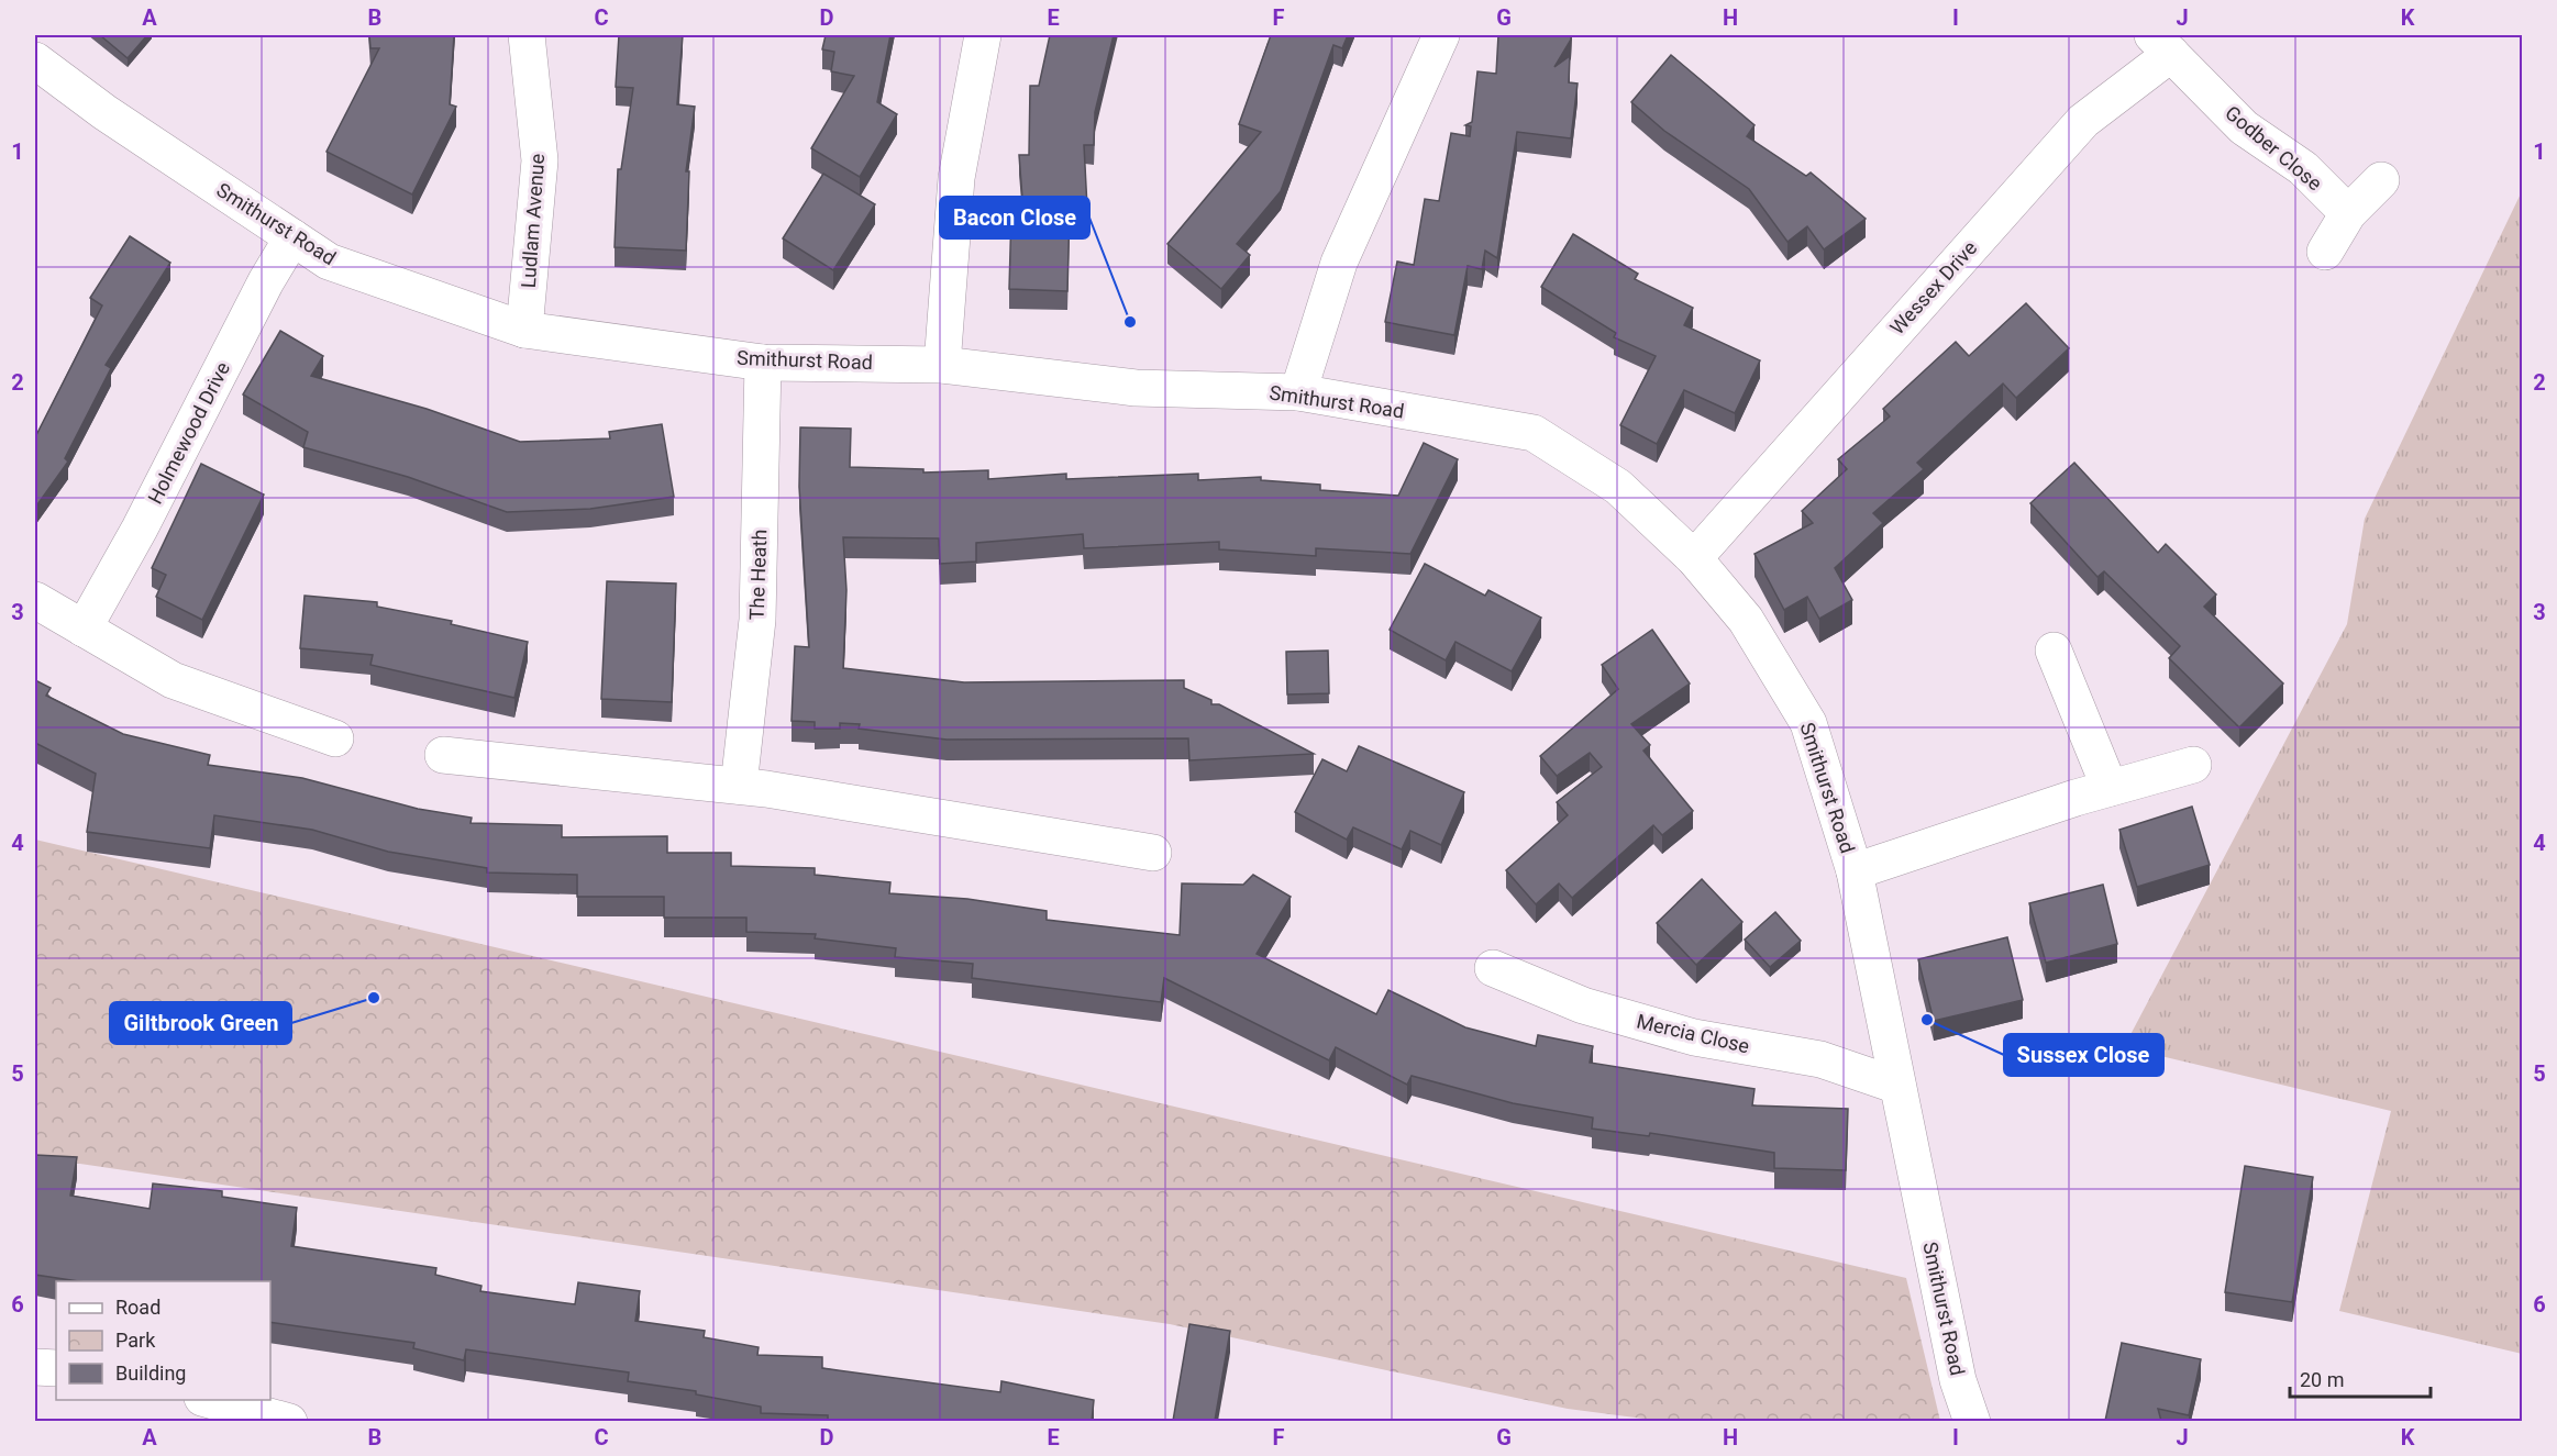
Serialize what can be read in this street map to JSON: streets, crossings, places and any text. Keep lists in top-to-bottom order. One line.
{"streets":{"street":["Godber Close","Ludlam Avenue","Smithurst Road","Wessex Drive","Holmewood Drive","The Heath","Mercia Close"]},"crossings":[["Godber Close","Wessex Drive"],["Ludlam Avenue","Smithurst Road"],["Smithurst Road","Wessex Drive"],["Smithurst Road","Holmewood Drive"],["Smithurst Road","The Heath"],["Smithurst Road","Mercia Close"]],"places":["Bacon Close","Giltbrook Green","Sussex Close"],"legend":["Road","Park","Building"],"scale_bar":"20 m","grid":{"columns":["A","B","C","D","E","F","G","H","I","J","K"],"rows":["1","2","3","4","5","6"]}}
